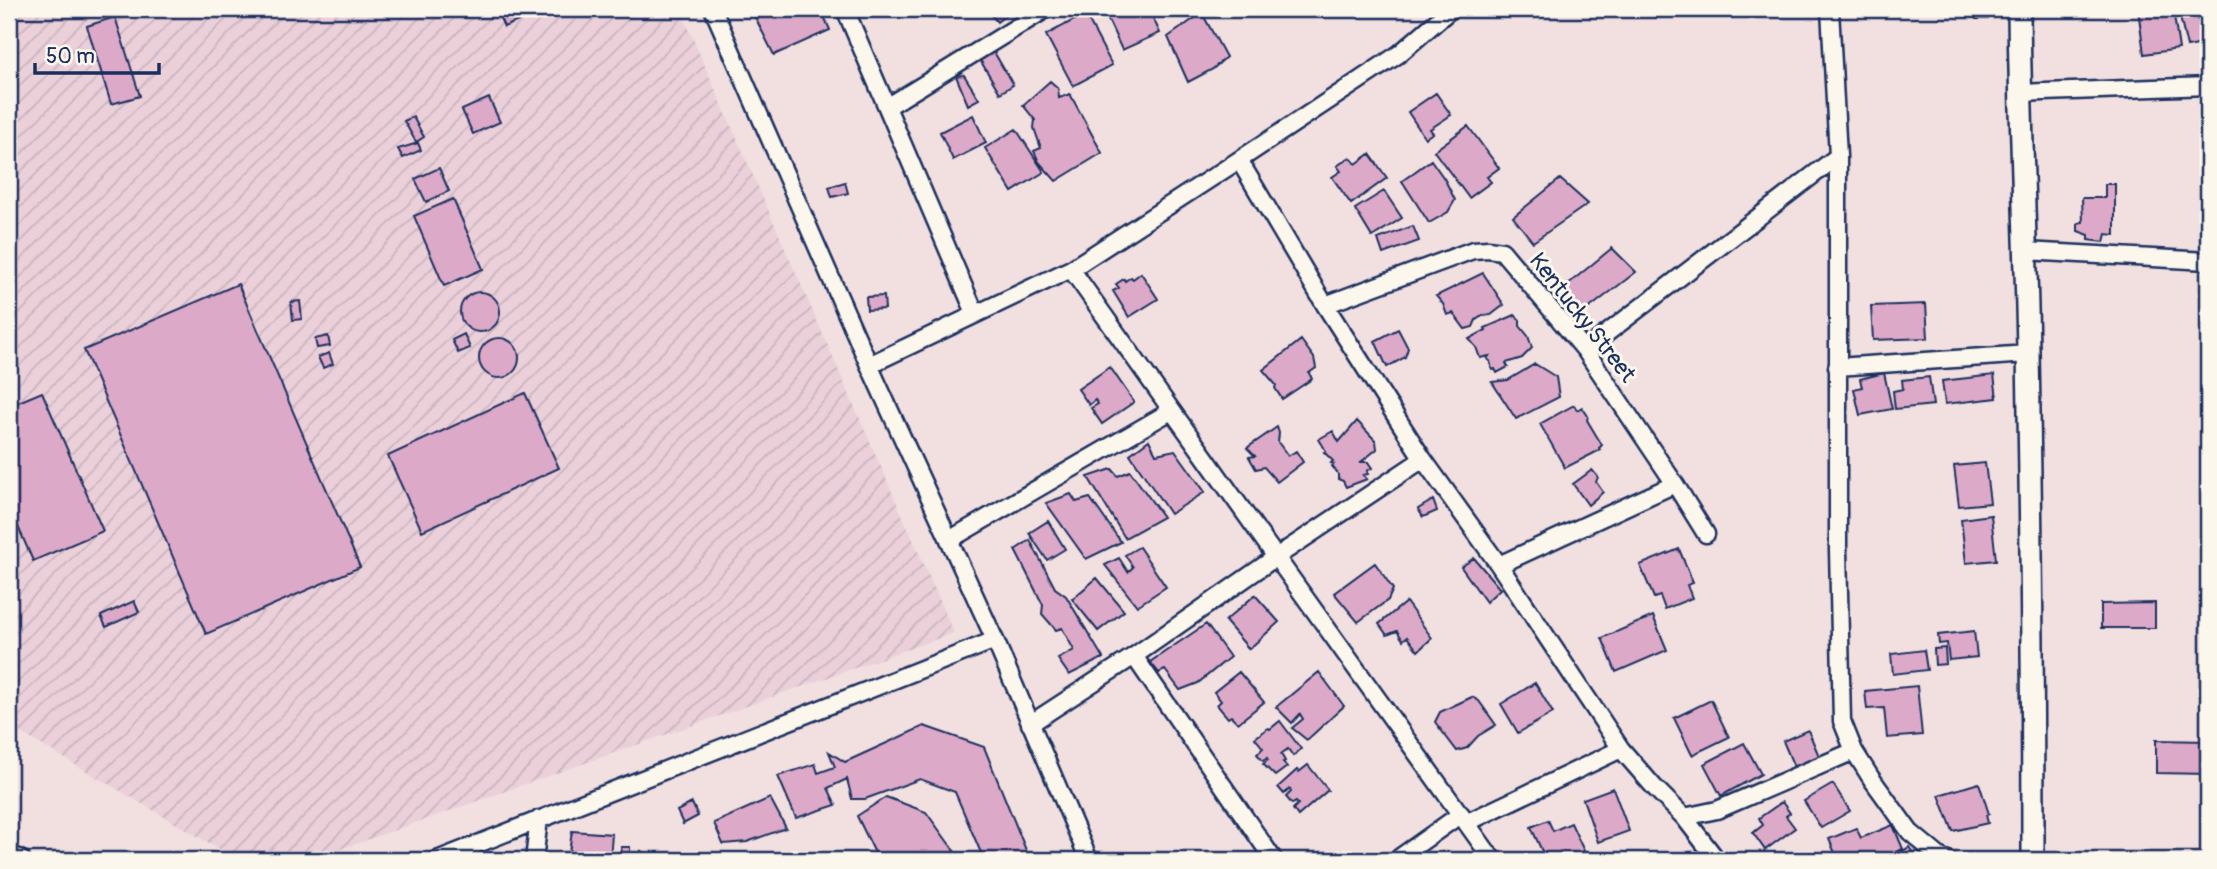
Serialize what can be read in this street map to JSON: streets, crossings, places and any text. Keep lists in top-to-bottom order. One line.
{"streets":{"street":["Kentucky Street"]},"scale_bar":"50 m"}
